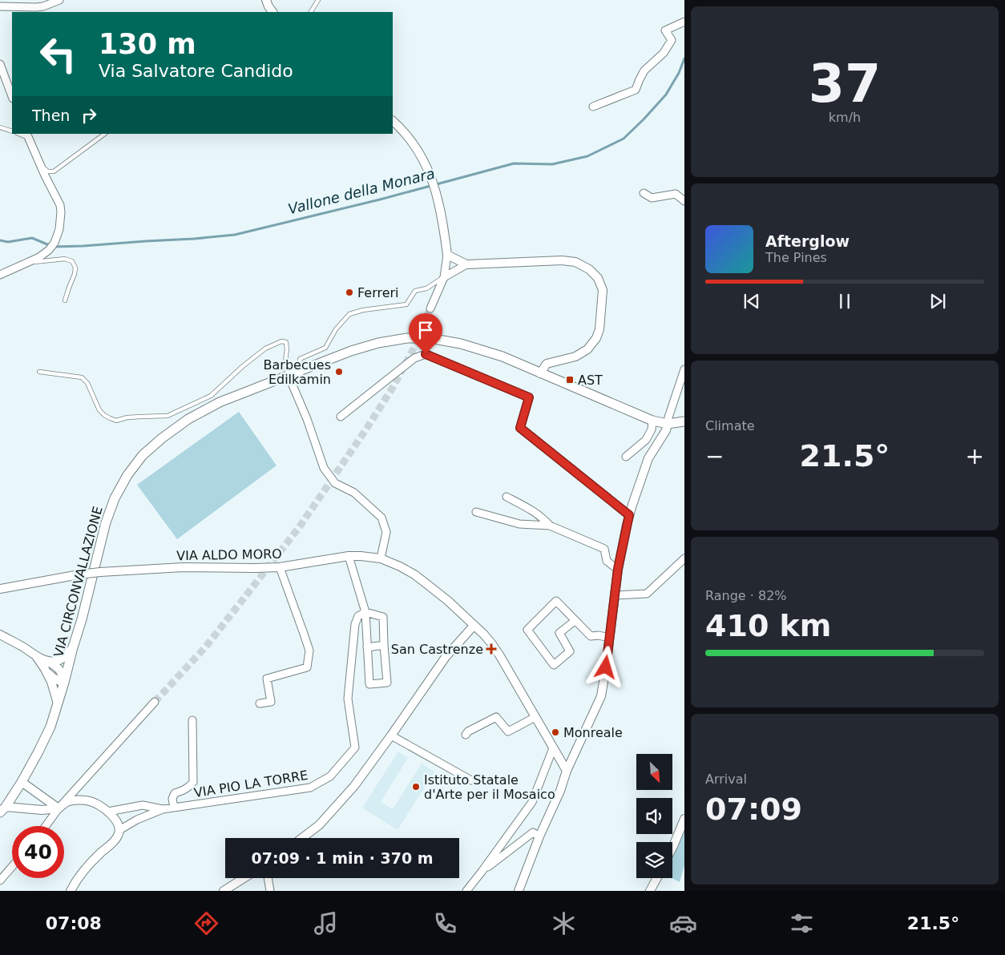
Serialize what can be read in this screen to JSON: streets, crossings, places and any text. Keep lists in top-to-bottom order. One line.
{"streets":{"main road":["VIA CIRCONVALLAZIONE"],"street":["VIA ALDO MORO","VIA PIO LA TORRE"]},"water":["Vallone della Monara"],"places":{"other":["Ferreri","Barbecues Edilkamin","Monreale","Istituto Statale d'Arte per il Mosaico"],"transit":["AST"],"health":["San Castrenze"]},"north":"bottom right","page":{"tile":[["37","km/h"],"Climate",["Range · 82%","410 km"],["Arrival","07:09"]],"turn":["130 m","Via Salvatore Candido"],"then":"Then","song":["Afterglow","The Pines"],"heat":["−","21.5°","+"],"limit":"40","trip":"07:09 · 1 min · 370 m","tabs":["07:08","21.5°"]}}
